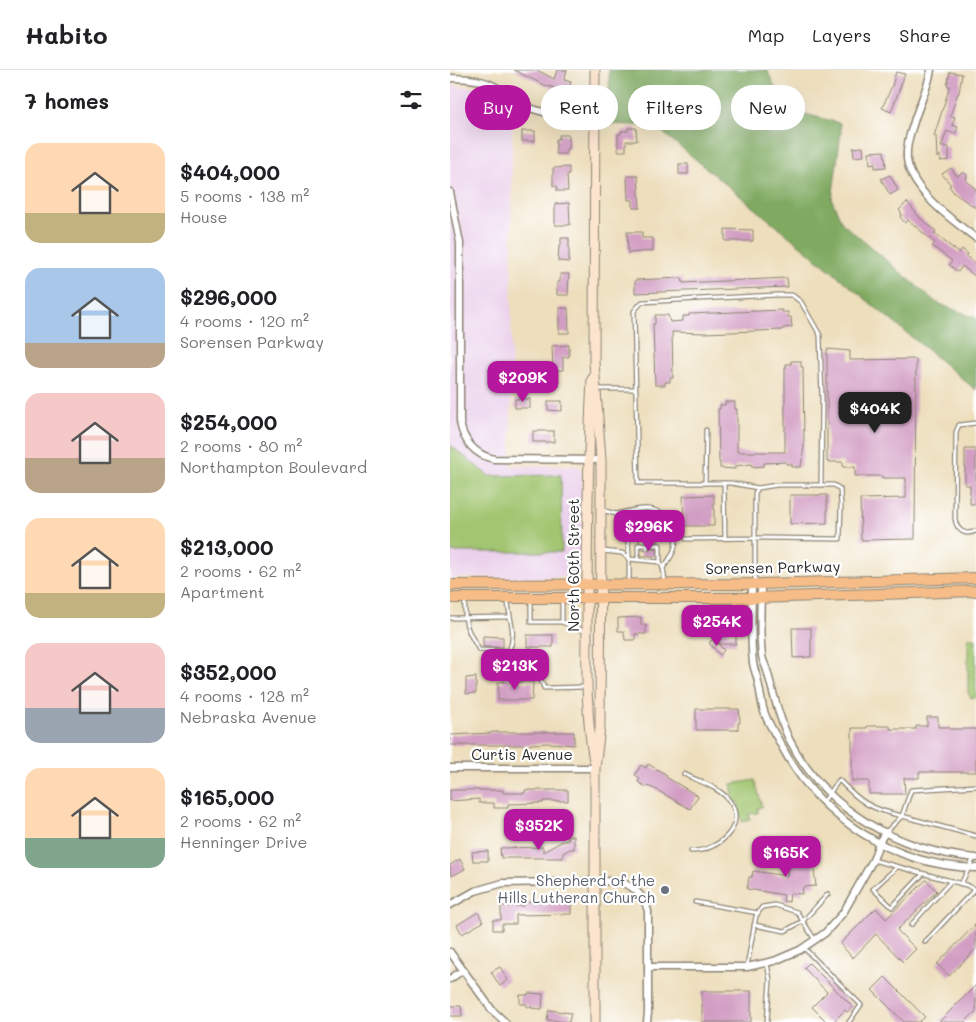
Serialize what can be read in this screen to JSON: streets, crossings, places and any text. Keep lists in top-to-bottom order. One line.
{"streets":{"main road":["North 60th Street","Sorensen Parkway"],"street":["Curtis Avenue"]},"crossings":[["North 60th Street","Sorensen Parkway"],["North 60th Street","Curtis Avenue"]],"places":["Shepherd of the Hills Lutheran Church"],"page":{"header":"Habito","nav":["Map","Layers","Share"],"heading":"7 homes","chip":["Buy","Rent","Filters","New"],"list":[{"name":"$404,000","note":"5 rooms · 138 m² · House"},{"name":"$296,000","note":"4 rooms · 120 m² · Sorensen Parkway"},{"name":"$254,000","note":"2 rooms · 80 m² · Northampton Boulevard"},{"name":"$213,000","note":"2 rooms · 62 m² · Apartment"},{"name":"$352,000","note":"4 rooms · 128 m² · Nebraska Avenue"},{"name":"$165,000","note":"2 rooms · 62 m² · Henninger Drive"}],"price":["$209K","$404K","$296K","$254K","$213K","$352K","$165K"]}}
